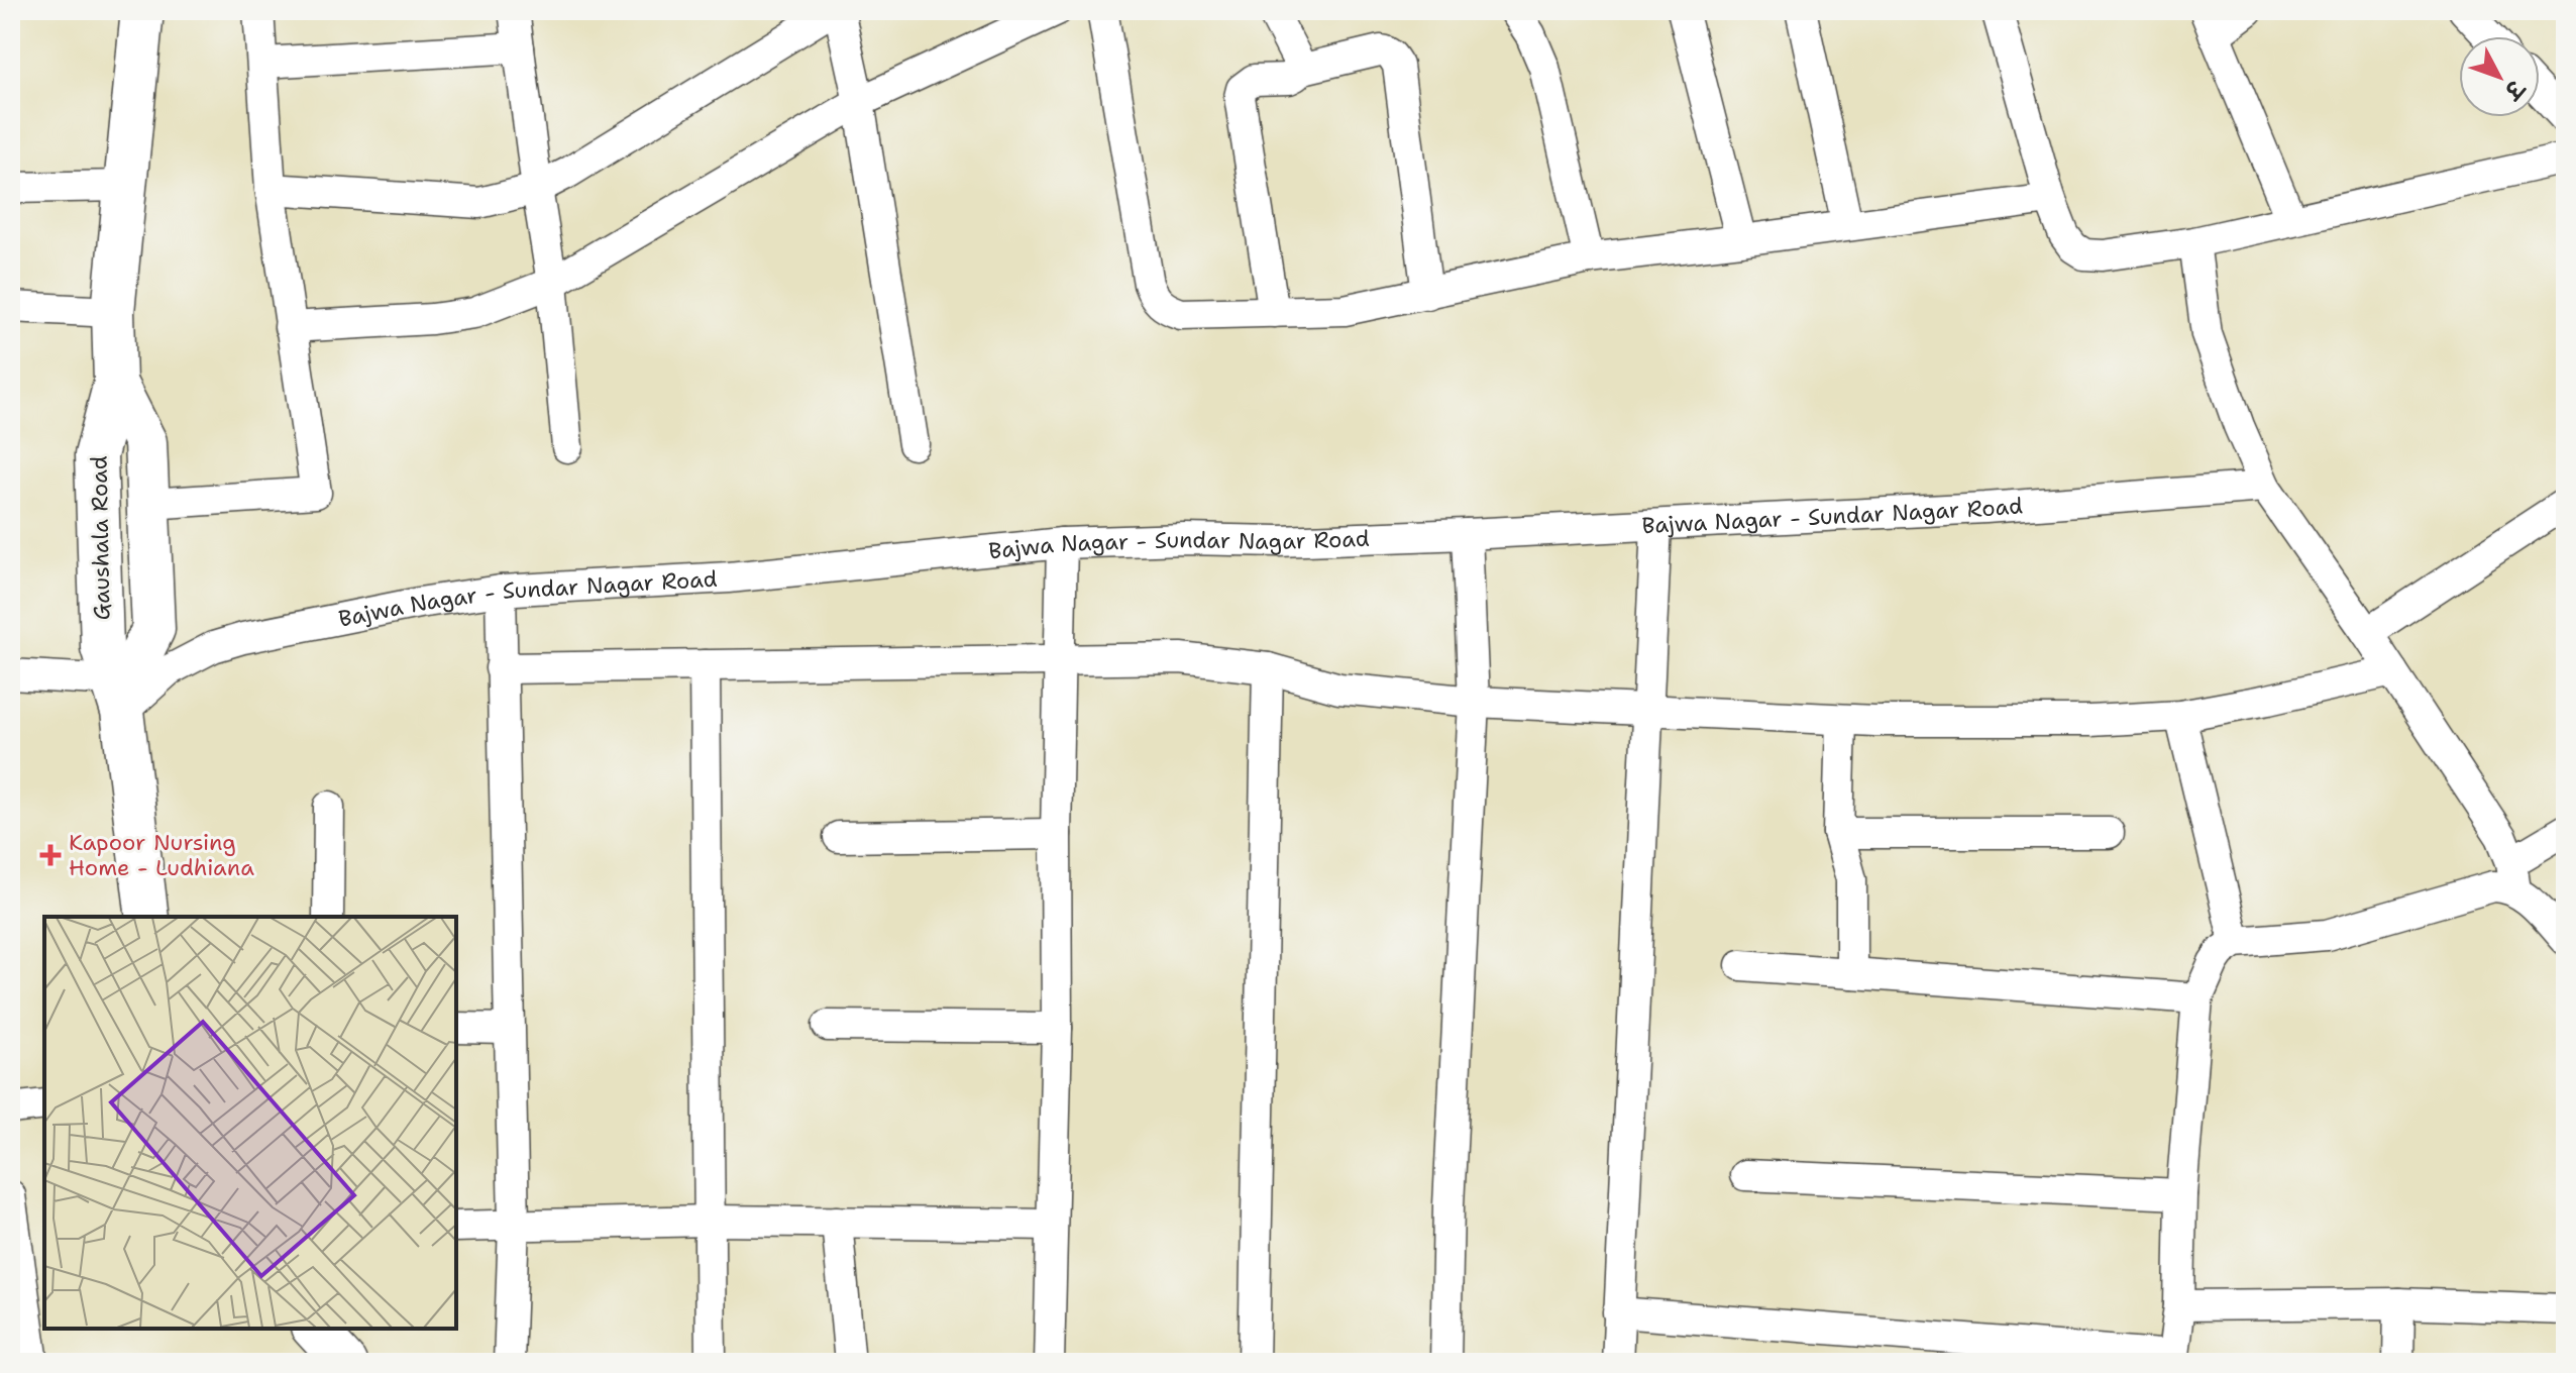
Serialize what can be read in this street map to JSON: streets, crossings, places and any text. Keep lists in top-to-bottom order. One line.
{"streets":{"street":["Bajwa Nagar - Sundar Nagar Road","Gaushala Road"]},"crossings":[["Bajwa Nagar - Sundar Nagar Road","Gaushala Road"]],"places":{"health":["Kapoor Nursing Home - Ludhiana"]},"north":"bottom right"}
